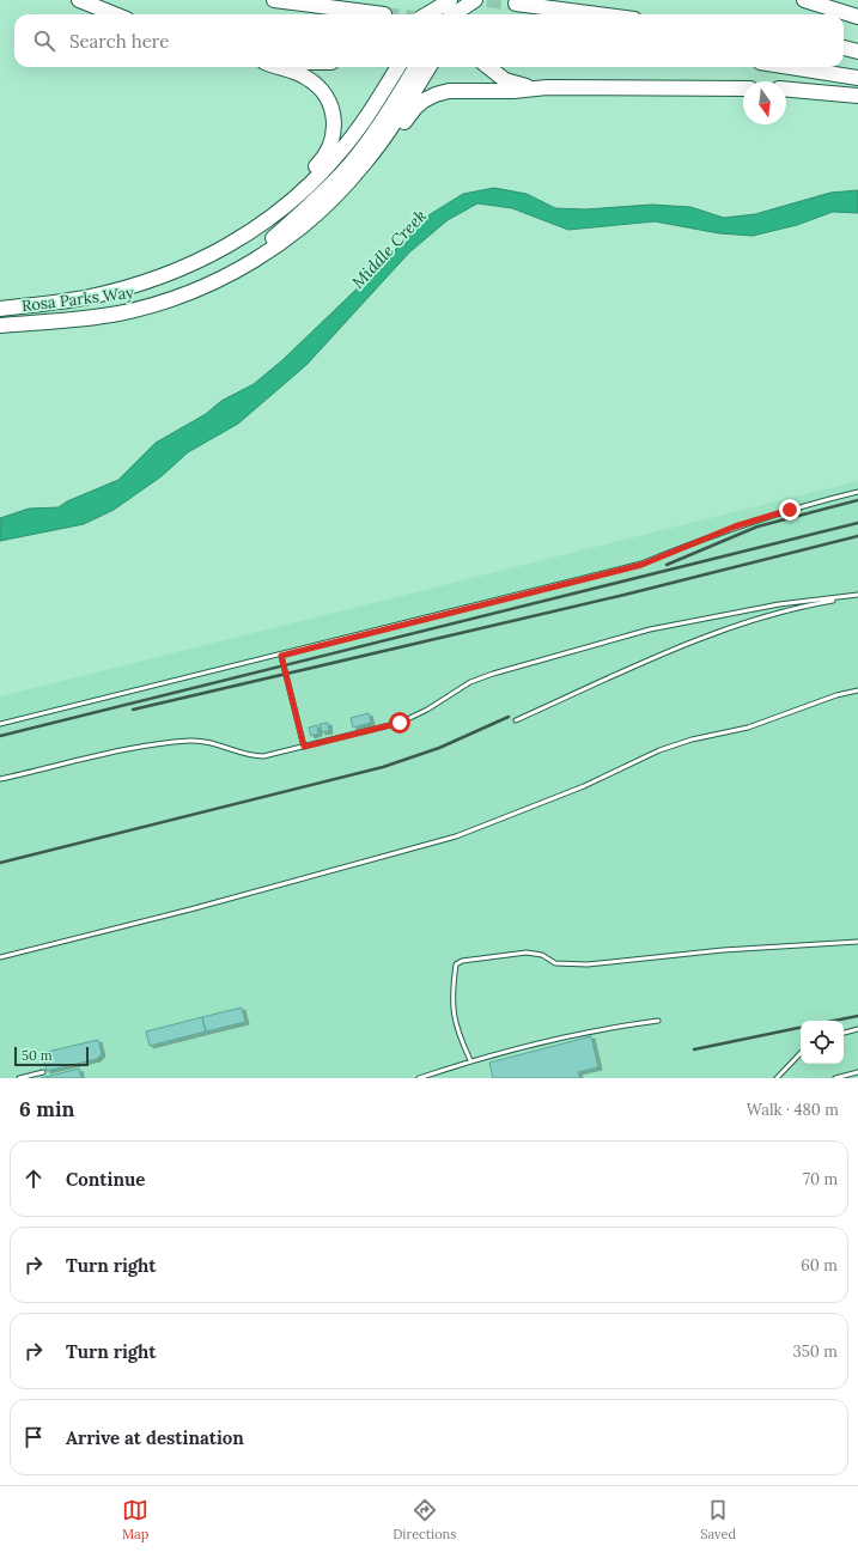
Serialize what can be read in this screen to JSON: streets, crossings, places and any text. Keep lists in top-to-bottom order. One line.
{"streets":{"highway":["Rosa Parks Way"]},"water":["Middle Creek"],"scale_bar":"50 m","north":"bottom","page":{"search":"Search here","scale":"50 m","heading":["6 min","Walk · 480 m"],"list":[["Continue","70 m"],["Turn right","60 m"],["Turn right","350 m"],"Arrive at destination"],"nav":["Map","Directions","Saved"]}}
